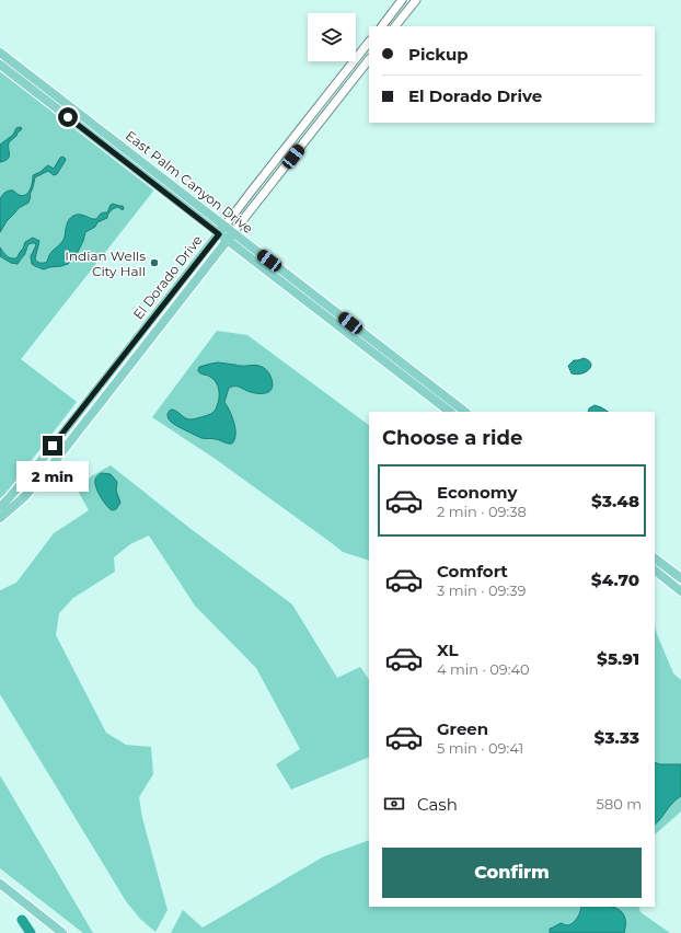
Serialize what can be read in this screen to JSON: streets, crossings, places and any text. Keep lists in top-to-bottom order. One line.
{"streets":{"main road":["East Palm Canyon Drive","El Dorado Drive"]},"crossings":[["East Palm Canyon Drive","El Dorado Drive"]],"places":["Indian Wells City Hall"],"page":{"banner":["Pickup","El Dorado Drive"],"heading":"Choose a ride","bubble":"2 min","list":[{"name":"Economy","note":"2 min · 09:38","value":"$3.48"},{"name":"Comfort","note":"3 min · 09:39","value":"$4.70"},{"name":"XL","note":"4 min · 09:40","value":"$5.91"},{"name":"Green","note":"5 min · 09:41","value":"$3.33"}],"pay":["Cash","580 m"],"buttons":"Confirm"}}
